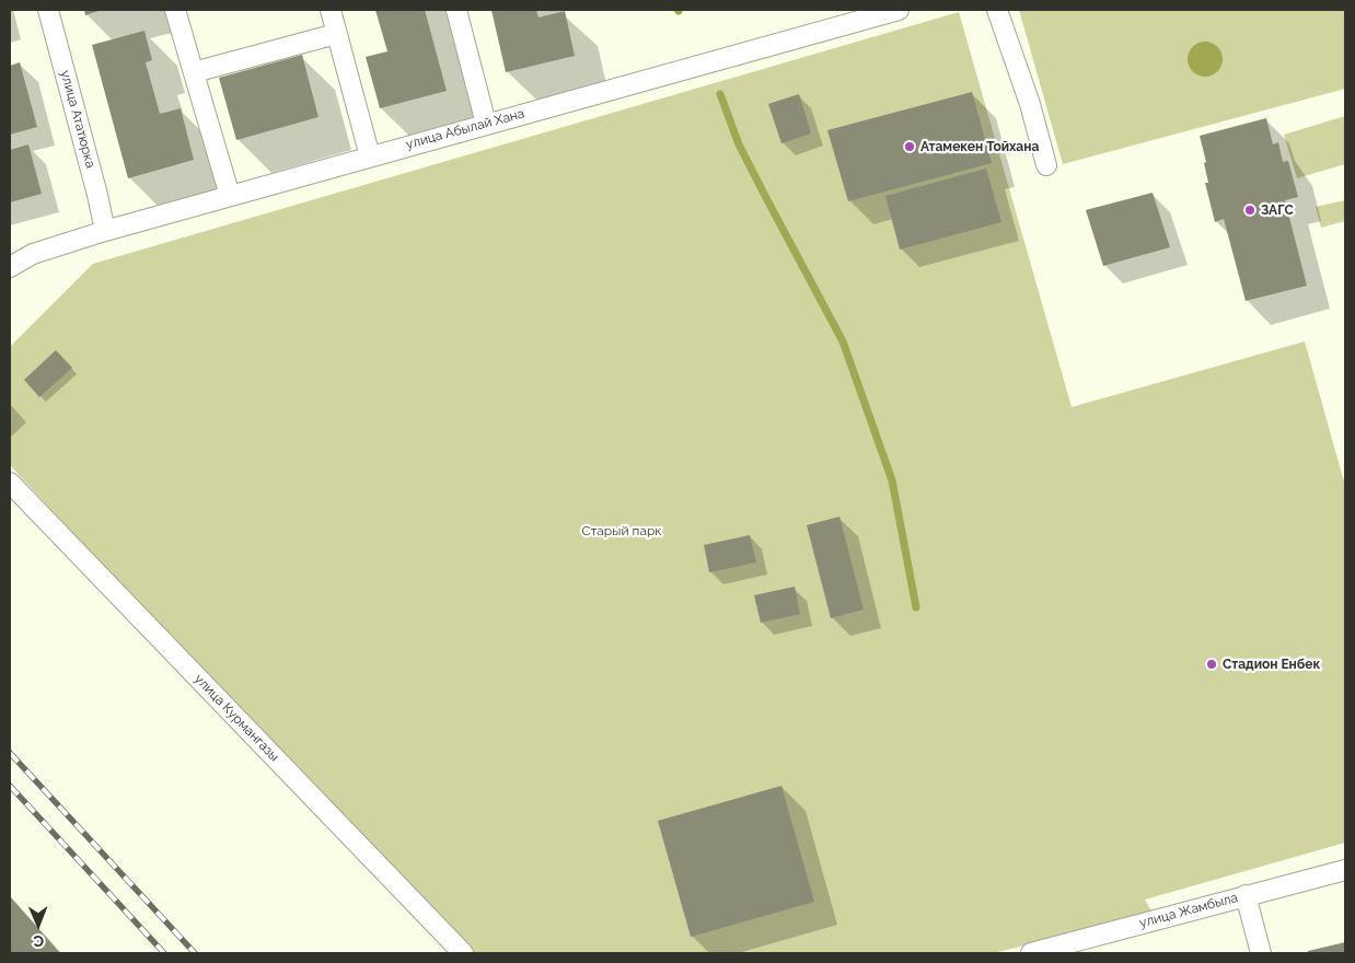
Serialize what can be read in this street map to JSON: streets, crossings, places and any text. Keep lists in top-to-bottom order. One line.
{"streets":{"street":["улица Ататюрка","улица Абылай Хана","улица Курмангазы","улица Жамбыла"]},"crossings":[["улица Ататюрка","улица Абылай Хана"]],"parks":["Старый парк"],"places":["Атамекен Тойхана","ЗАГС","Стадион Енбек"],"north":"bottom"}
